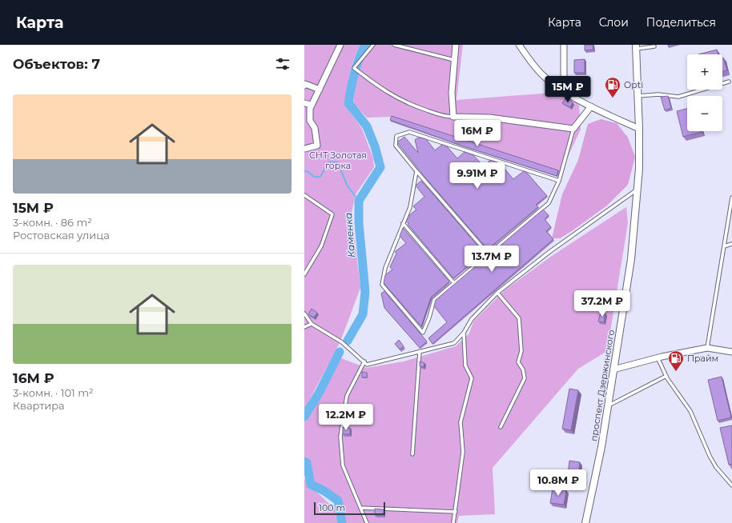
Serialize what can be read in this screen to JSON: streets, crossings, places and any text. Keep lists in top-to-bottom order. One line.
{"streets":{"street":["проспект Дзержинского"]},"water":["Каменка"],"parks":["СНТ Золотая горка"],"places":{"fuel station":["Opti","Прайм"]},"scale_bar":"100 m","page":{"header":"Карта","nav":["Карта","Слои","Поделиться"],"heading":"Объектов: 7","map_buttons":["+","−"],"price":["15M ₽","16M ₽","9.91M ₽","13.7M ₽","37.2M ₽","12.2M ₽","10.8M ₽"],"list":[{"name":"15M ₽","note":"3-комн. · 86 m² · Ростовская улица"},{"name":"16M ₽","note":"3-комн. · 101 m² · Квартира"}],"scale":"100 m"}}
